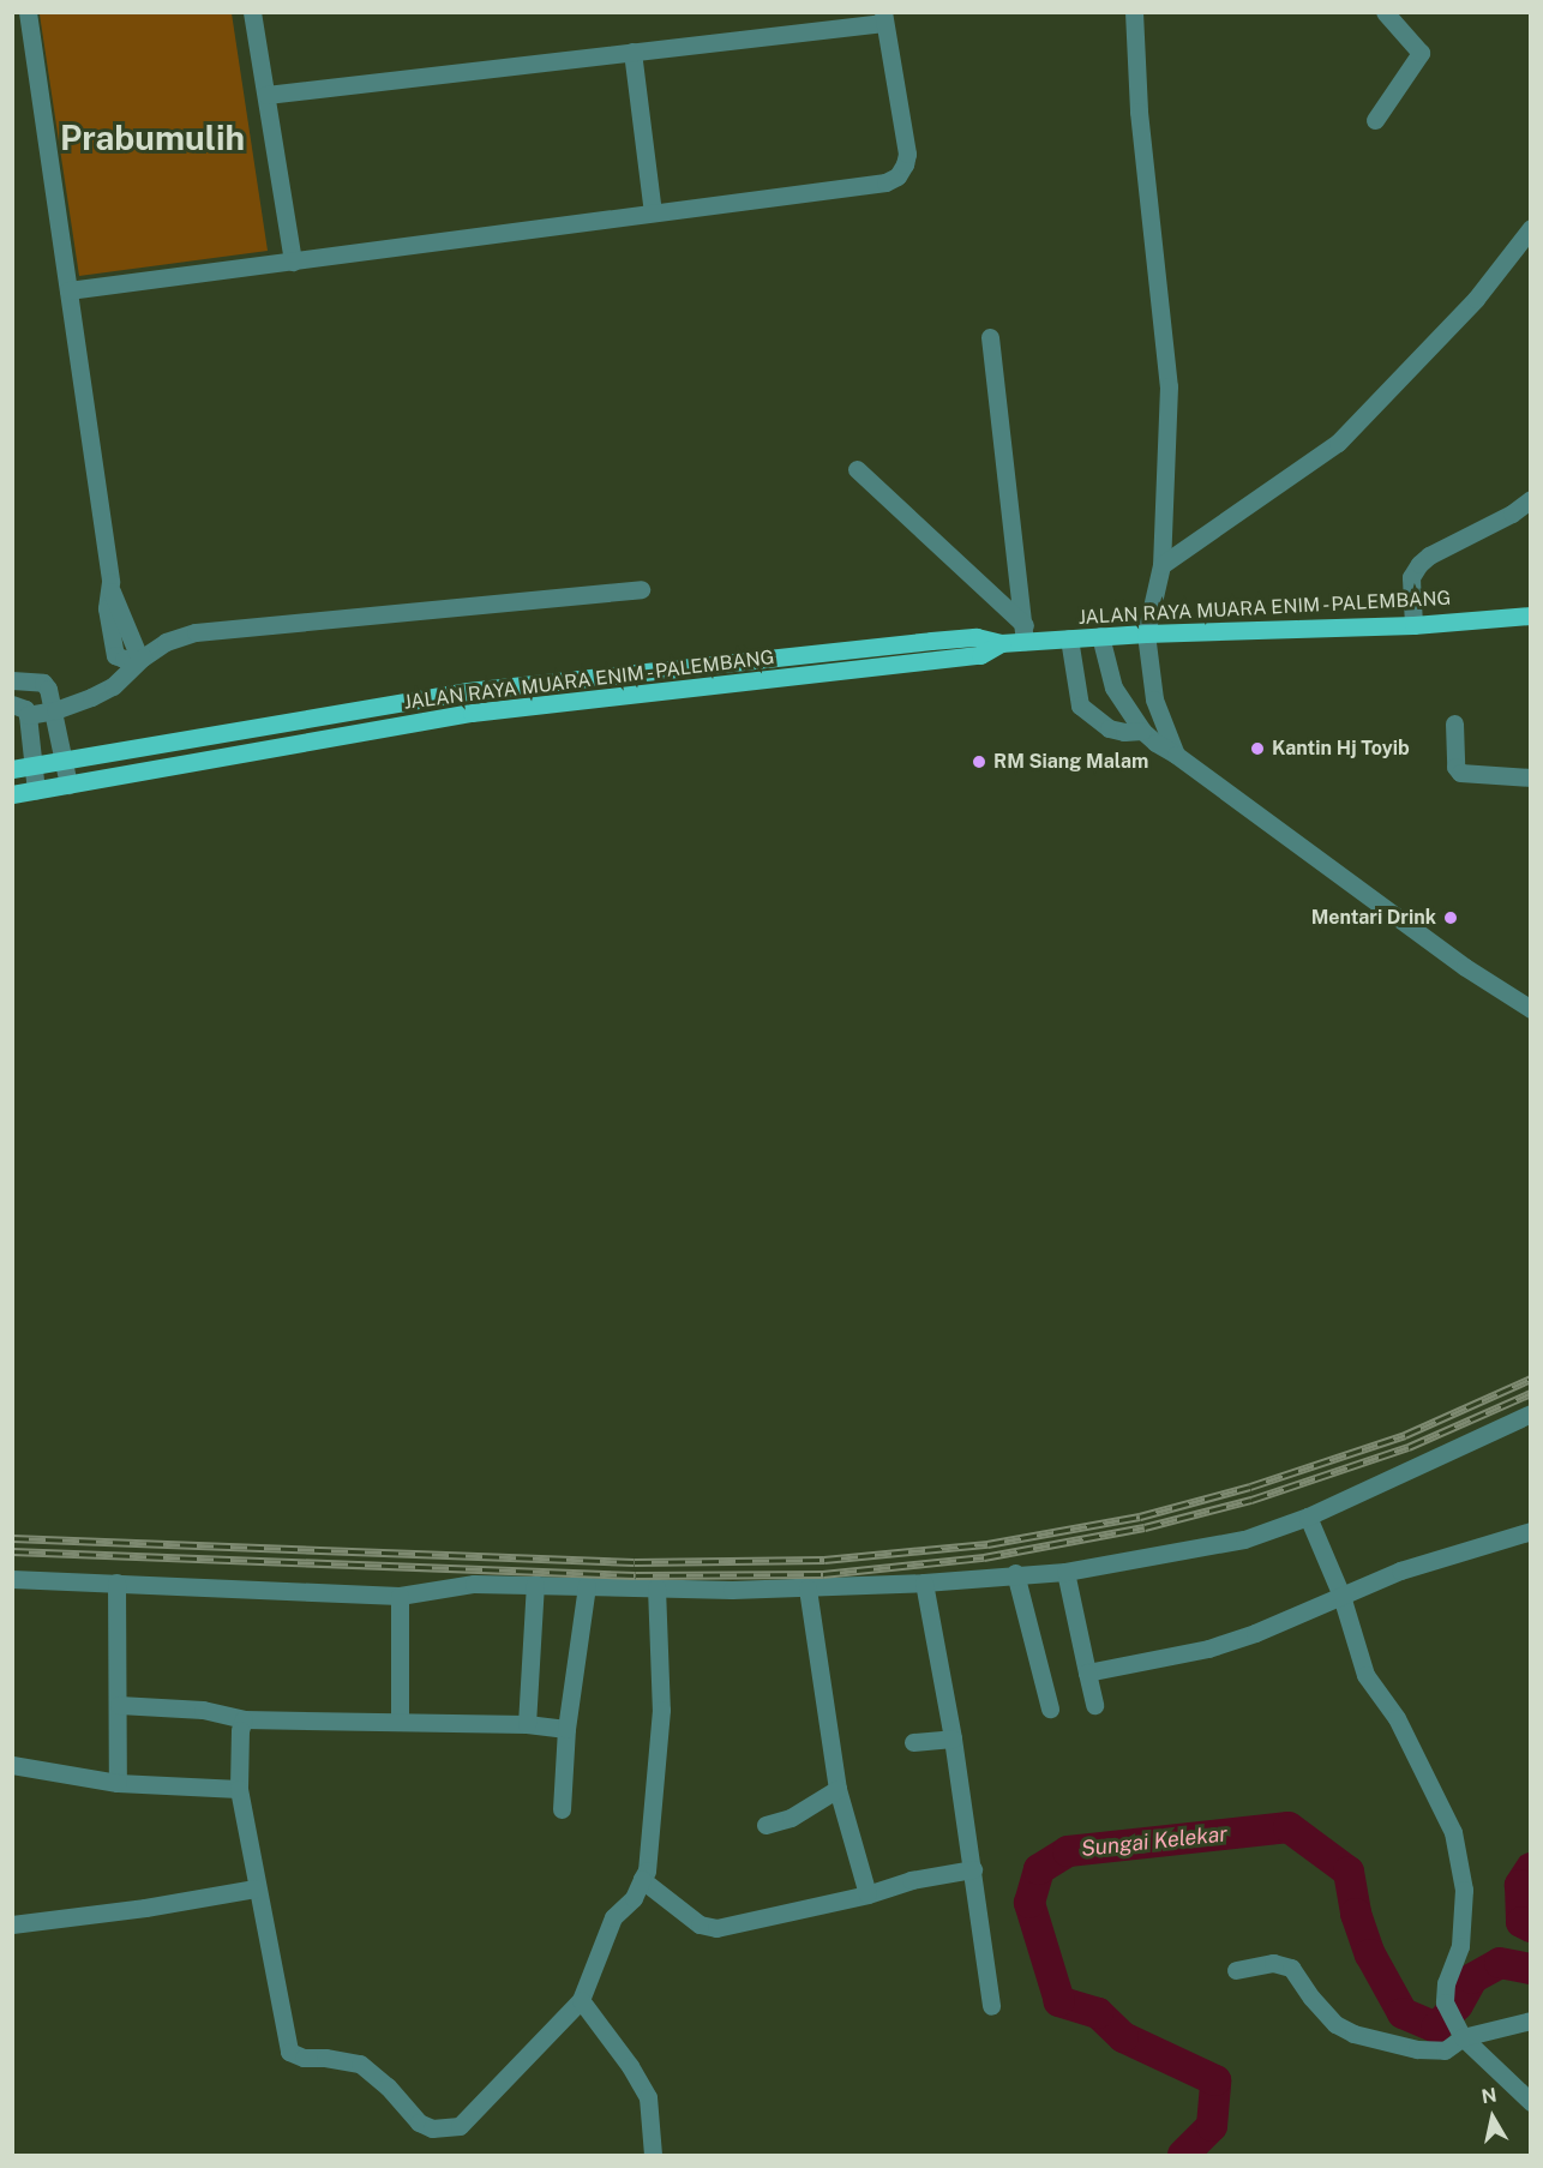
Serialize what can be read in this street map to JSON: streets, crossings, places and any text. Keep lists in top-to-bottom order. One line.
{"streets":{"main road":["JALAN RAYA MUARA ENIM - PALEMBANG"]},"districts":["Prabumulih"],"water":["Sungai Kelekar"],"places":["Kantin Hj Toyib","RM Siang Malam","Mentari Drink"],"north":"top"}
